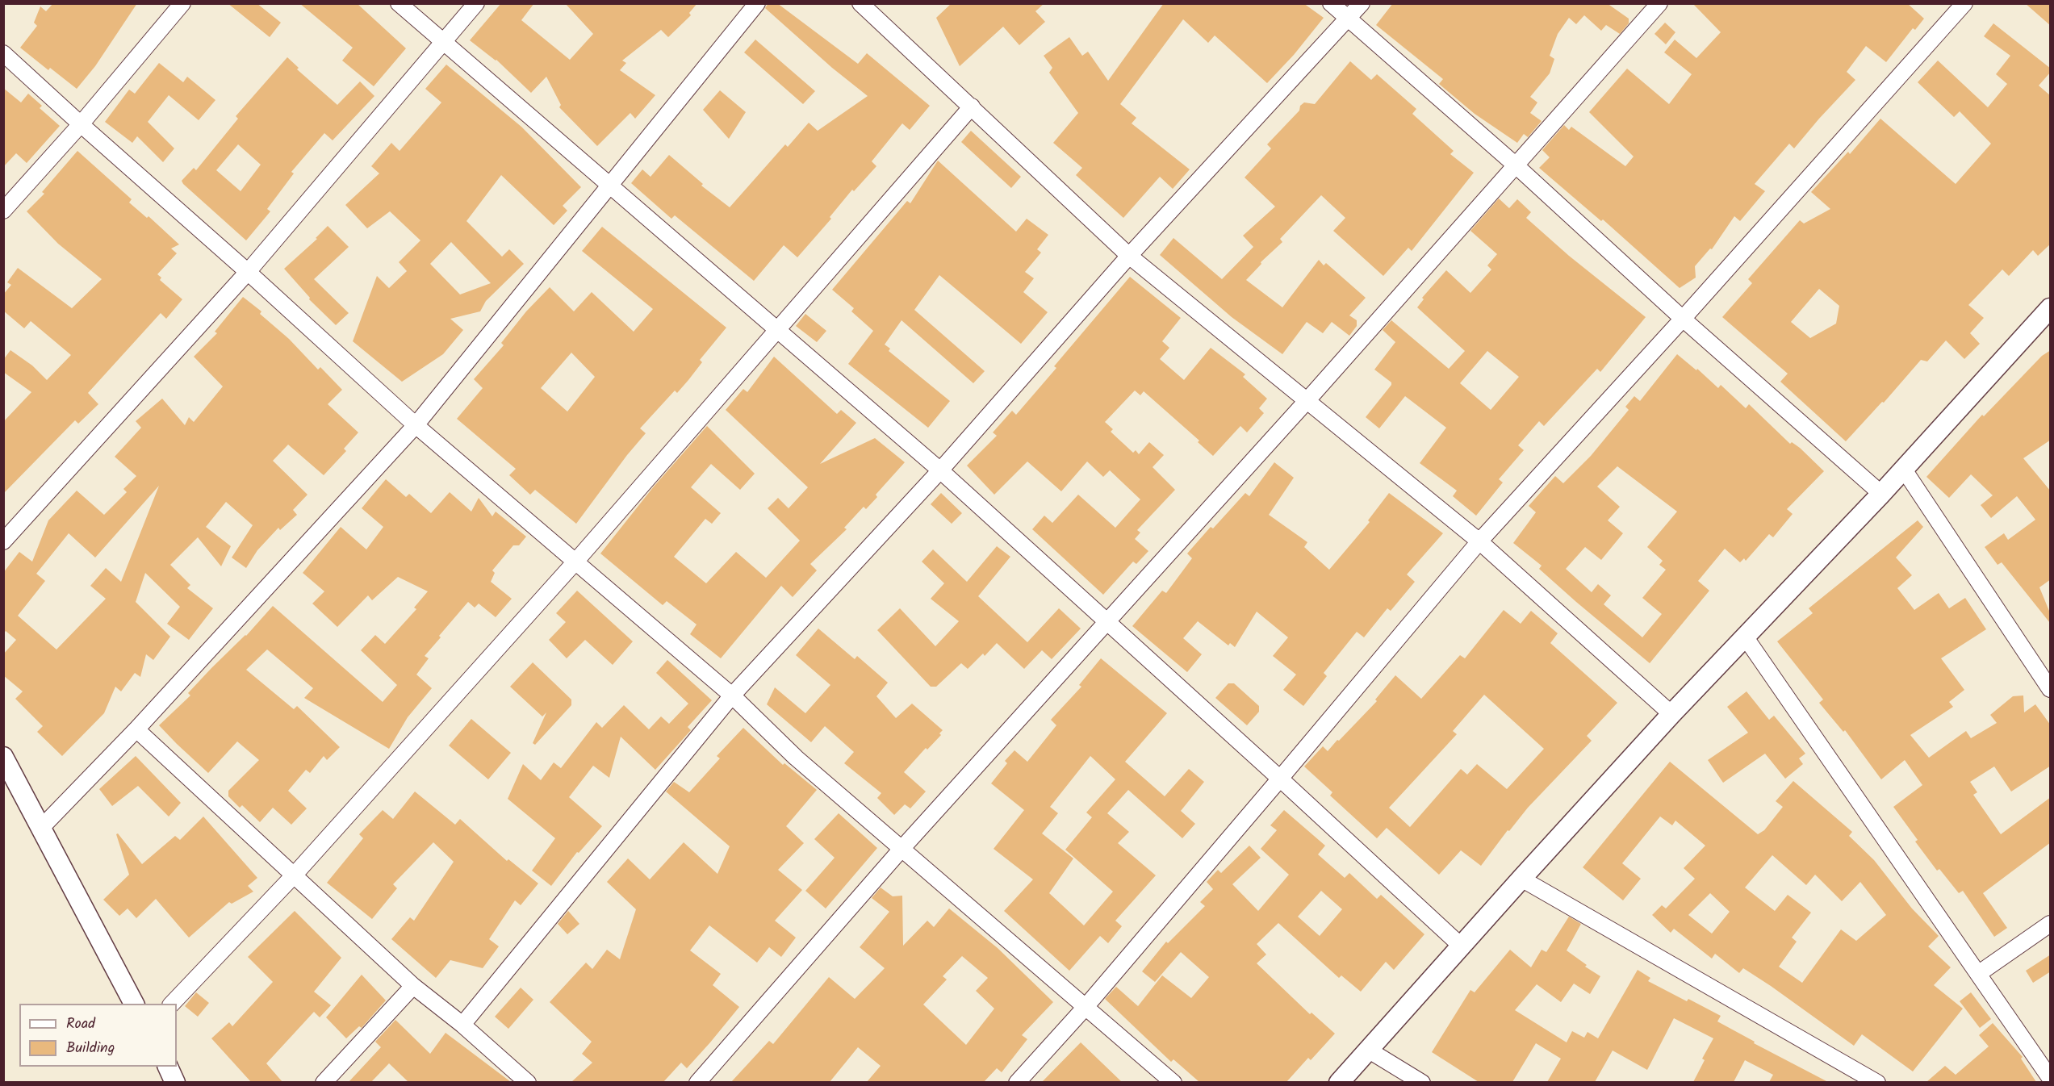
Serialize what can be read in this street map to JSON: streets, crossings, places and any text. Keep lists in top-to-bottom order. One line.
{"legend":["Road","Building"]}
